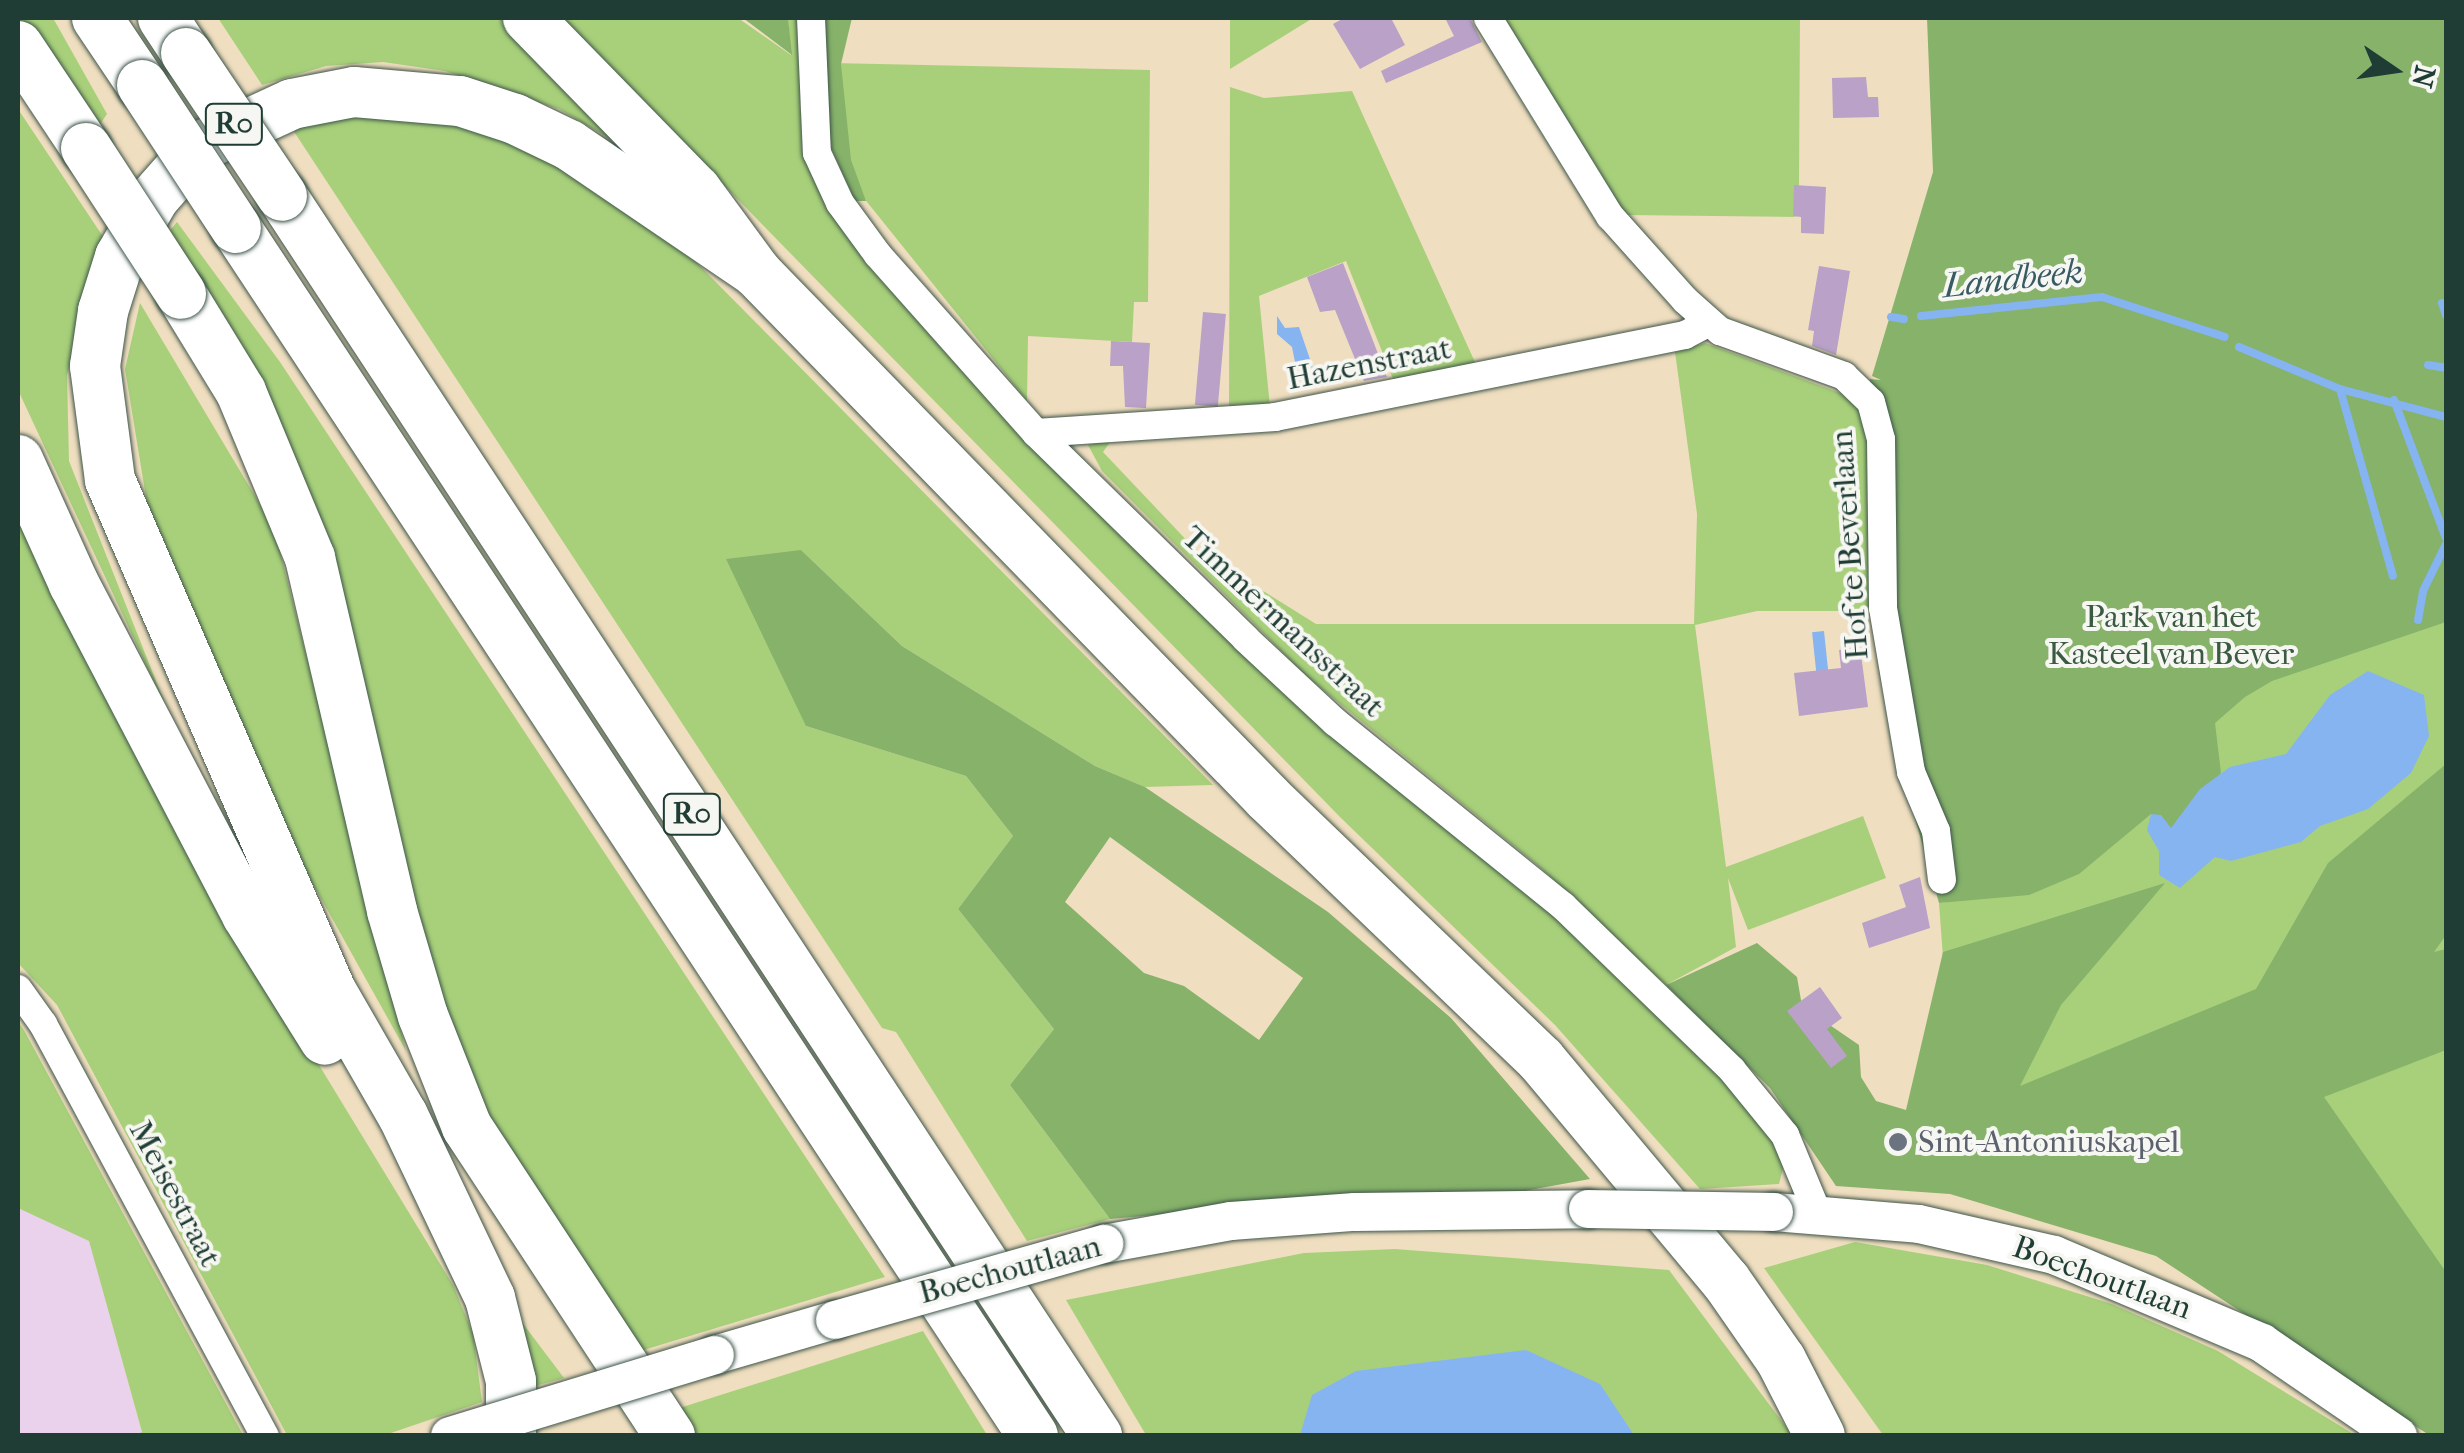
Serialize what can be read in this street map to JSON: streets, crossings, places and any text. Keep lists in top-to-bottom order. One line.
{"streets":{"highway":["R0"],"main road":["Boechoutlaan"],"street":["Hazenstraat","Hof te Beverlaan","Timmermansstraat","Meisestraat"]},"crossings":[["Hazenstraat","Hof te Beverlaan"],["Hazenstraat","Timmermansstraat"],["Timmermansstraat","Boechoutlaan"]],"water":["Landbeek"],"parks":["Park van het Kasteel van Bever"],"places":["Sint-Antoniuskapel"],"north":"right"}
